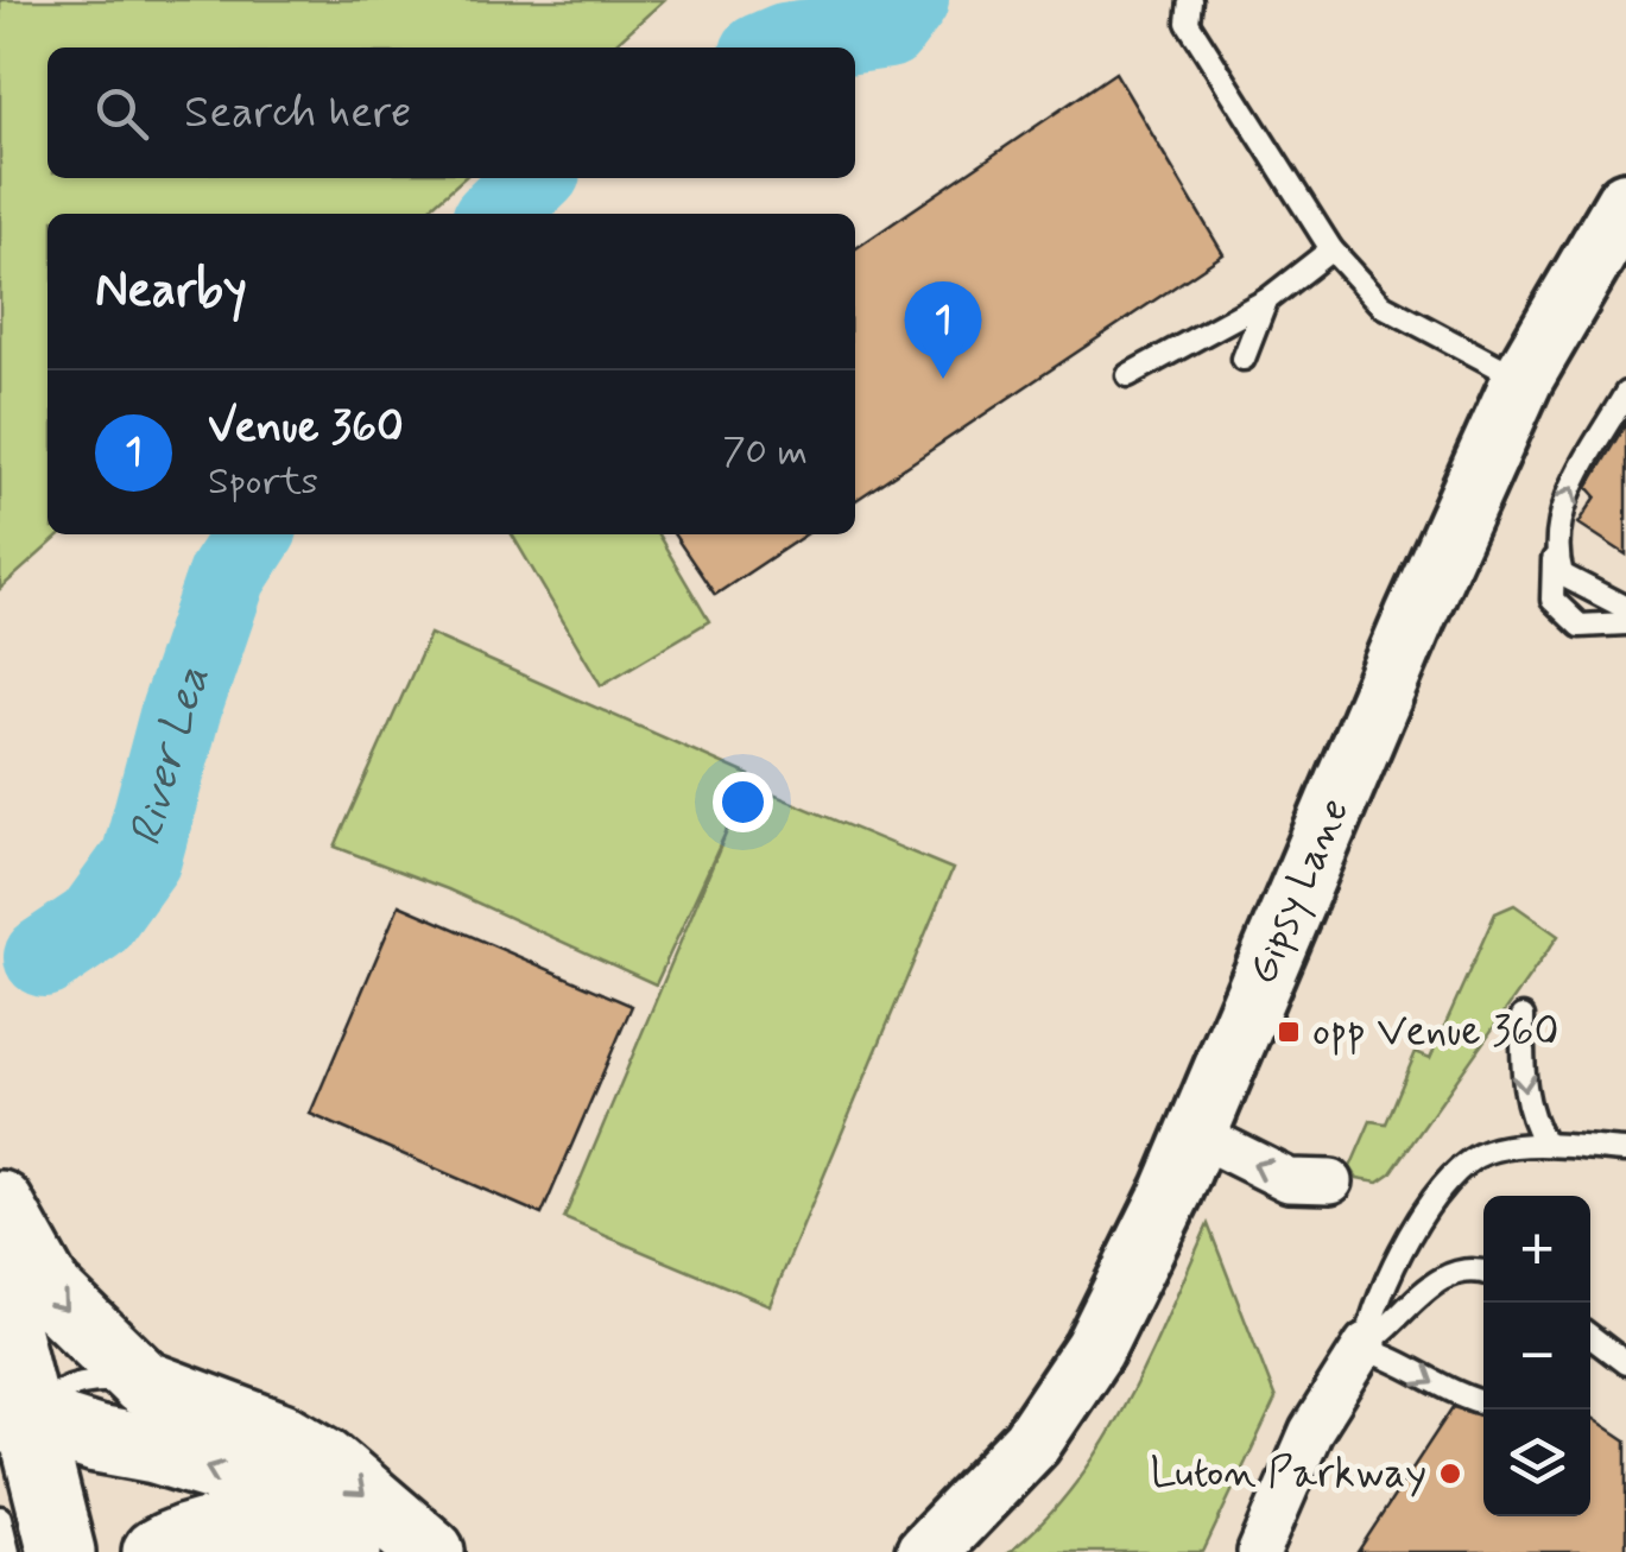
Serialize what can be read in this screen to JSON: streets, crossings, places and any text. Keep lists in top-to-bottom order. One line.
{"streets":{"main road":["Gipsy Lane"]},"water":["River Lea"],"places":{"transit":["opp Venue 360"],"other":["Luton Parkway"]},"page":{"search":"Search here","heading":"Nearby","pins":"1","list":[{"mark":"1","name":"Venue 360","note":"Sports","value":"70 m"}],"map_buttons":["+","−"]}}
